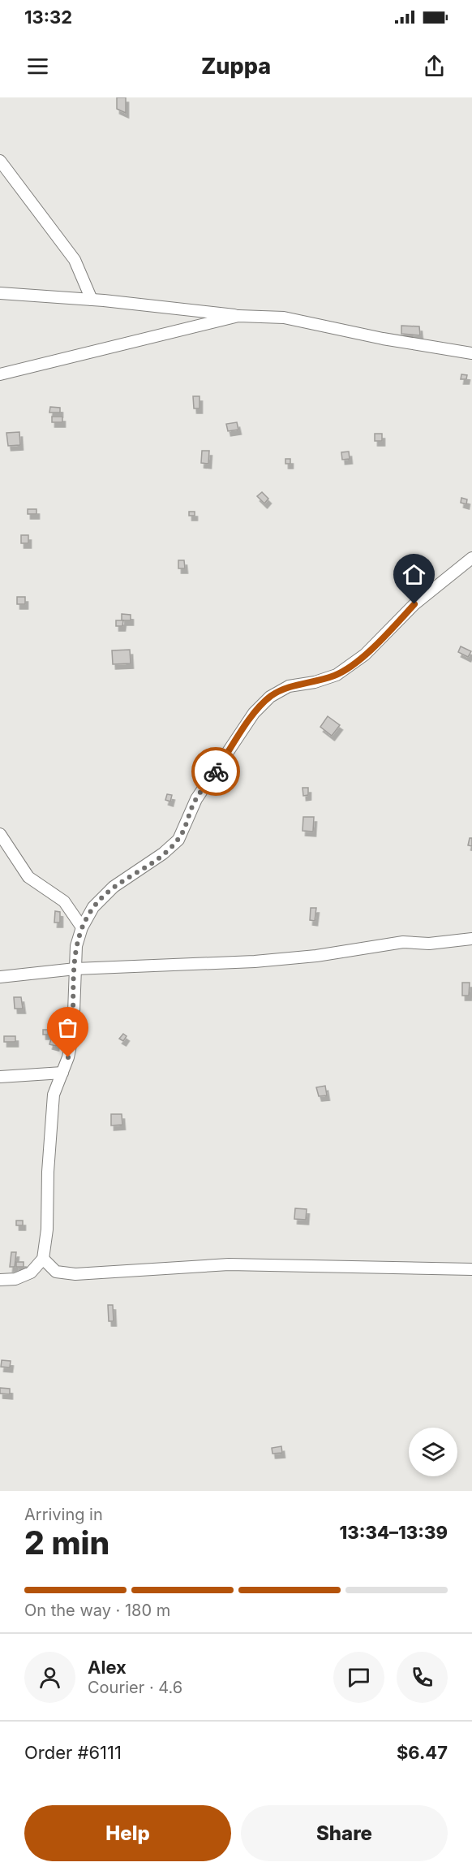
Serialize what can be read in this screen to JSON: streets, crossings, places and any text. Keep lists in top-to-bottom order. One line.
{"page":{"status":"13:32","header":"Zuppa","heading":["2 min","Arriving in","13:34–13:39"],"panel":["Alex","Courier · 4.6","Order #6111","$6.47"],"bar":"On the way · 180 m","buttons":["Help","Share"]}}
